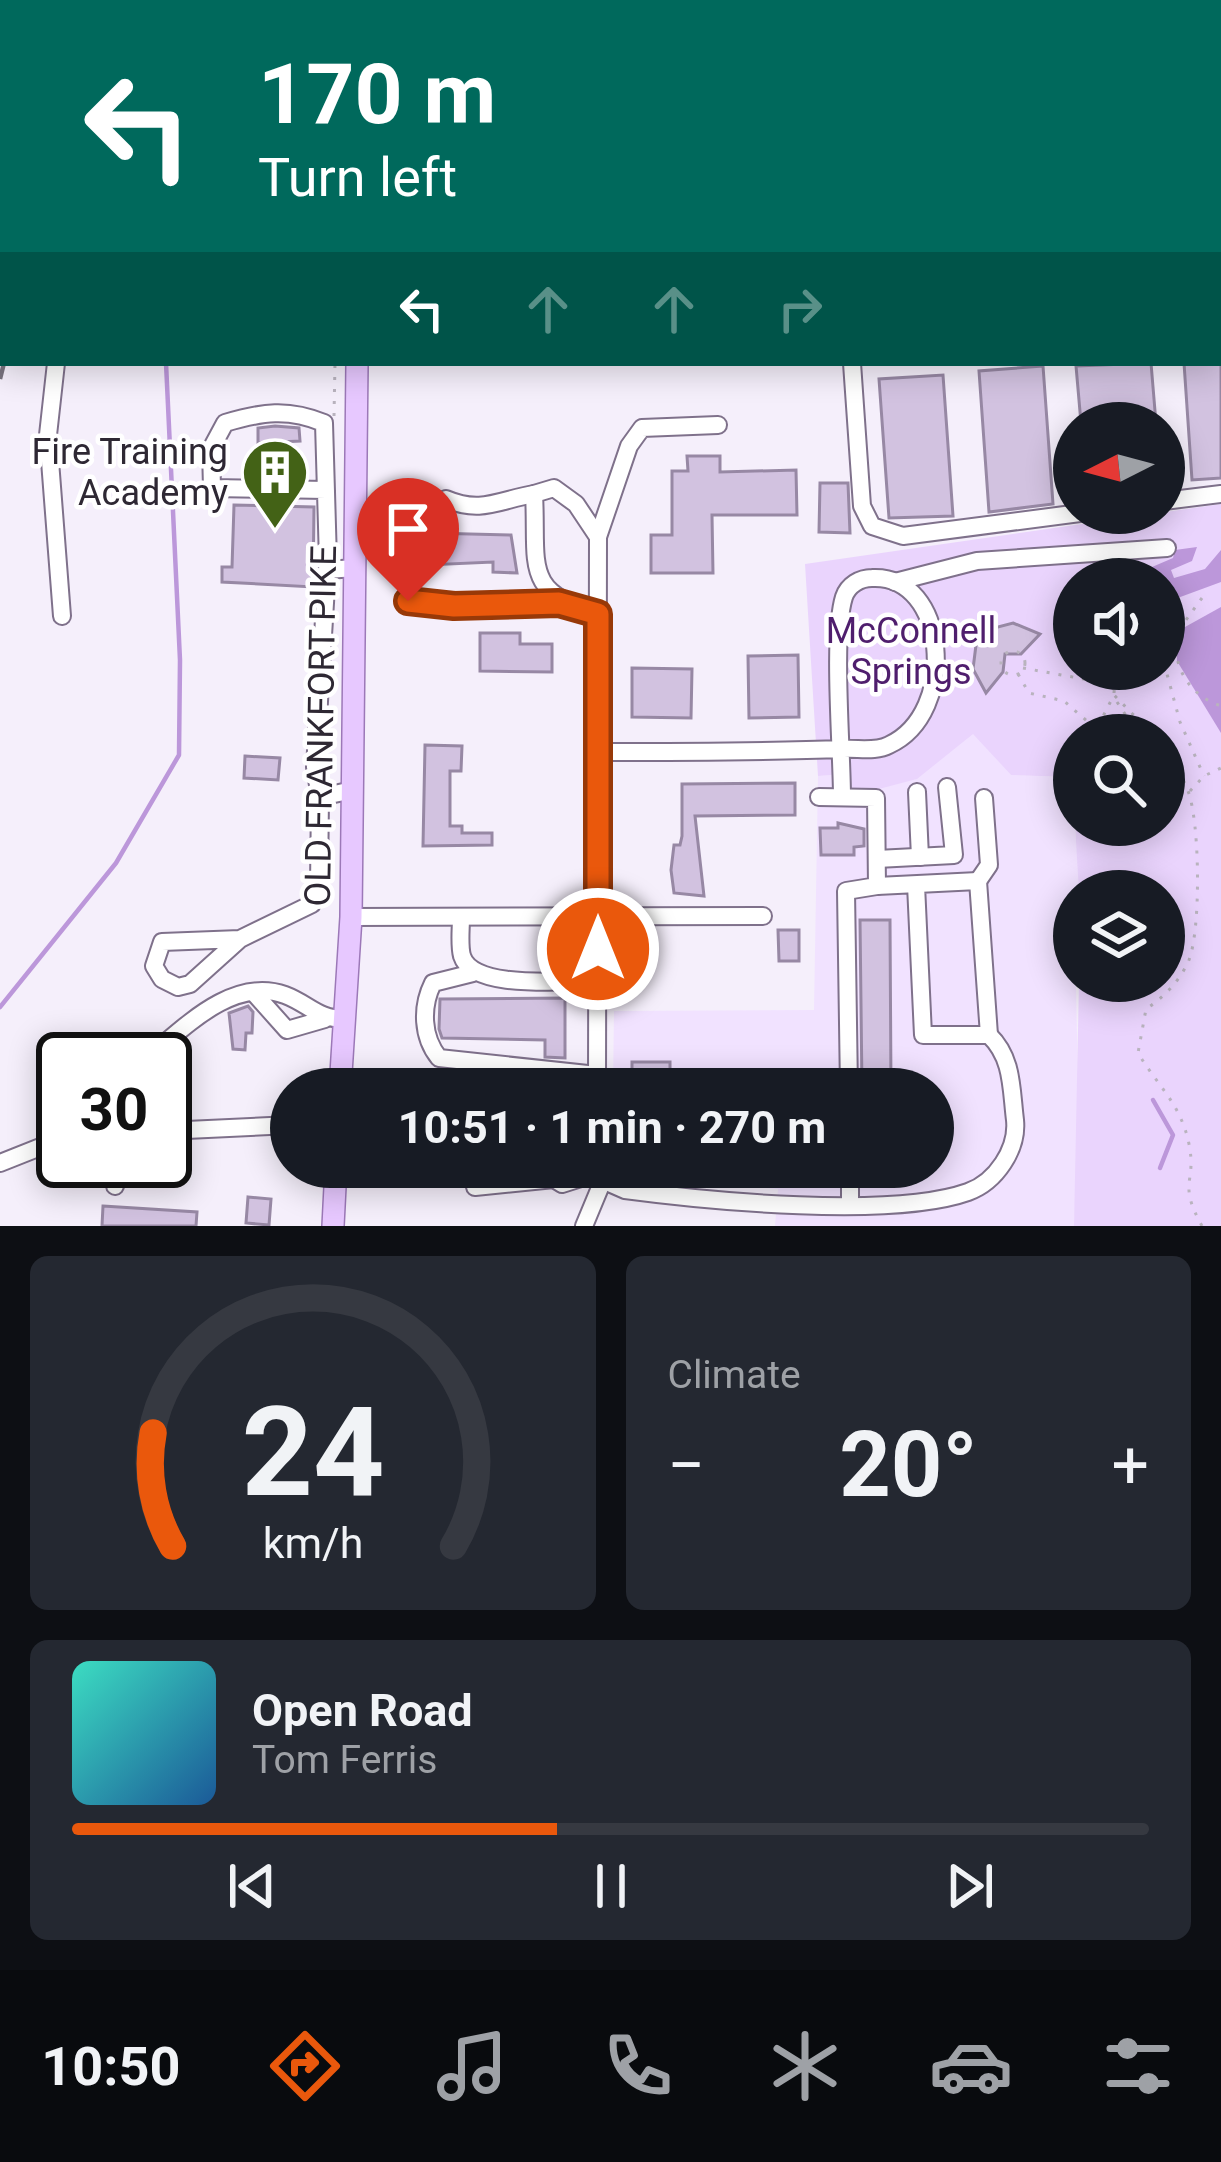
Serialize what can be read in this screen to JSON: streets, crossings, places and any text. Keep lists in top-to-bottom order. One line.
{"streets":{"main road":["OLD FRANKFORT PIKE"]},"parks":["McConnell Springs"],"places":{"building":["Fire Training Academy"]},"north":"left","page":{"turn":["170 m","Turn left"],"limit":"30","trip":"10:51 · 1 min · 270 m","tile":"Climate","heat":["−","20°","+"],"song":["Open Road","Tom Ferris"],"tabs":"10:50","gauge":["24","km/h"]}}
